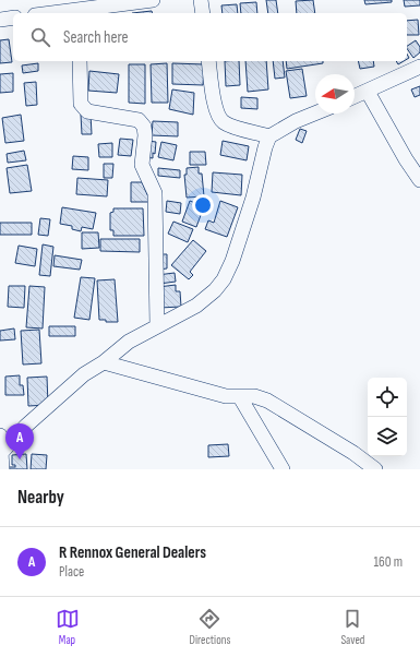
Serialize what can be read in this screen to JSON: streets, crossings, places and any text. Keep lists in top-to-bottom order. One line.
{"north":"left","page":{"search":"Search here","pins":"A","heading":"Nearby","list":[{"mark":"A","name":"R Rennox General Dealers","note":"Place","value":"160 m"}],"nav":["Map","Directions","Saved"]}}
